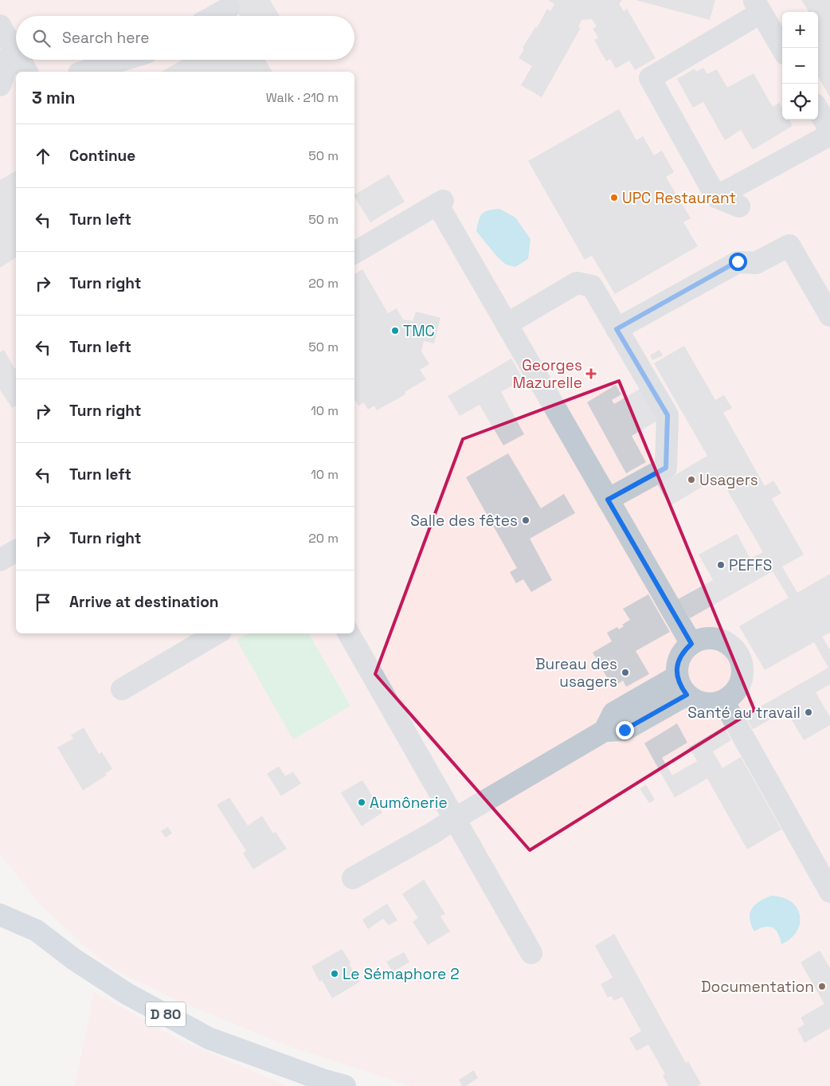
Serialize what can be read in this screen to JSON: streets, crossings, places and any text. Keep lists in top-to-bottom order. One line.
{"streets":{"main road":["D 80"]},"places":{"other":["UPC Restaurant","TMC","Usagers","Salle des fêtes","PEFFS","Bureau des usagers","Santé au travail","Aumônerie","Le Sémaphore 2","Documentation"],"health":["Georges Mazurelle"]},"page":{"map_buttons":["+","−"],"search":"Search here","heading":["3 min","Walk · 210 m"],"list":[["Continue","50 m"],["Turn left","50 m"],["Turn right","20 m"],["Turn left","50 m"],["Turn right","10 m"],["Turn left","10 m"],["Turn right","20 m"],"Arrive at destination"]}}
